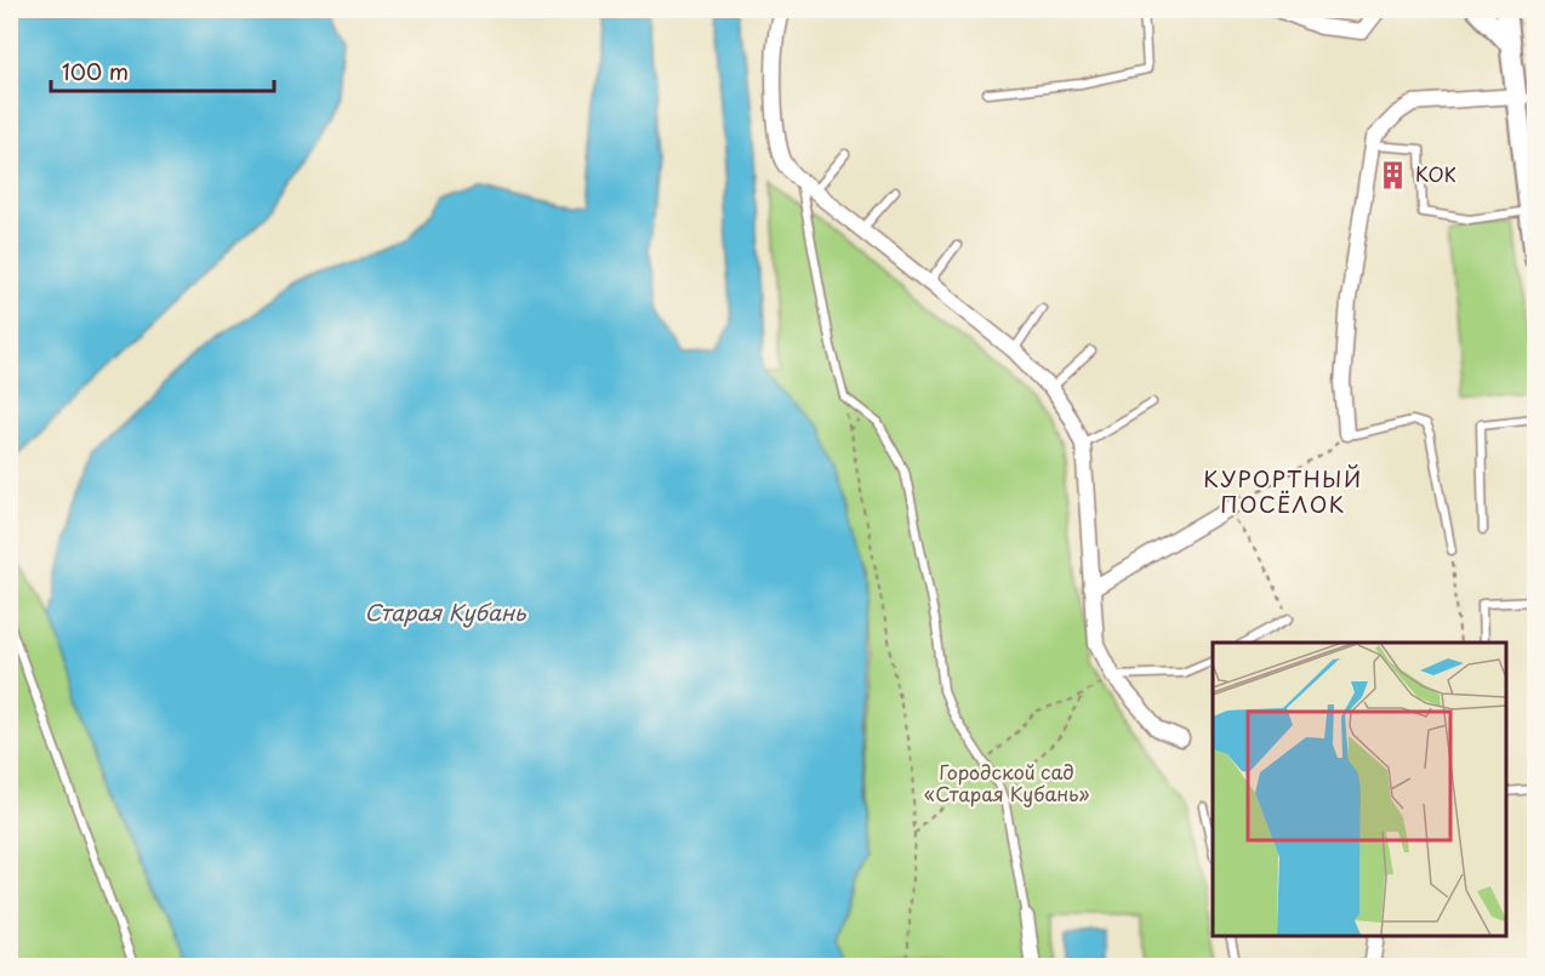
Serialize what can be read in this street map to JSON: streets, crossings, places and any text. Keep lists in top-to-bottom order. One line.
{"districts":["КУРОРТНЫЙ ПОСЁЛОК"],"water":["Старая Кубань"],"parks":["Городской сад «Старая Кубань»"],"places":{"building":["КОК"]},"scale_bar":"100 m"}
